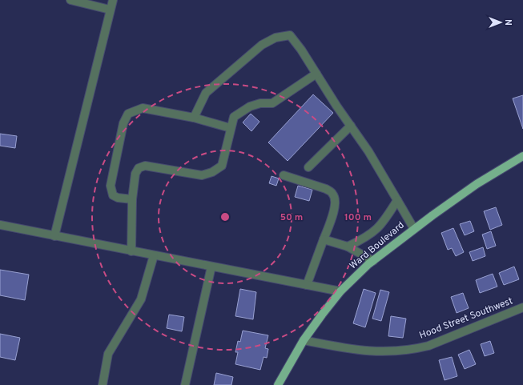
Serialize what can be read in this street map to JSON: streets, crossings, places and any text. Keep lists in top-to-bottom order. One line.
{"streets":{"main road":["Ward Boulevard"],"street":["Hood Street Southwest"]},"crossings":[["Ward Boulevard","Hood Street Southwest"]],"north":"right","rings":["50 m","100 m"]}
